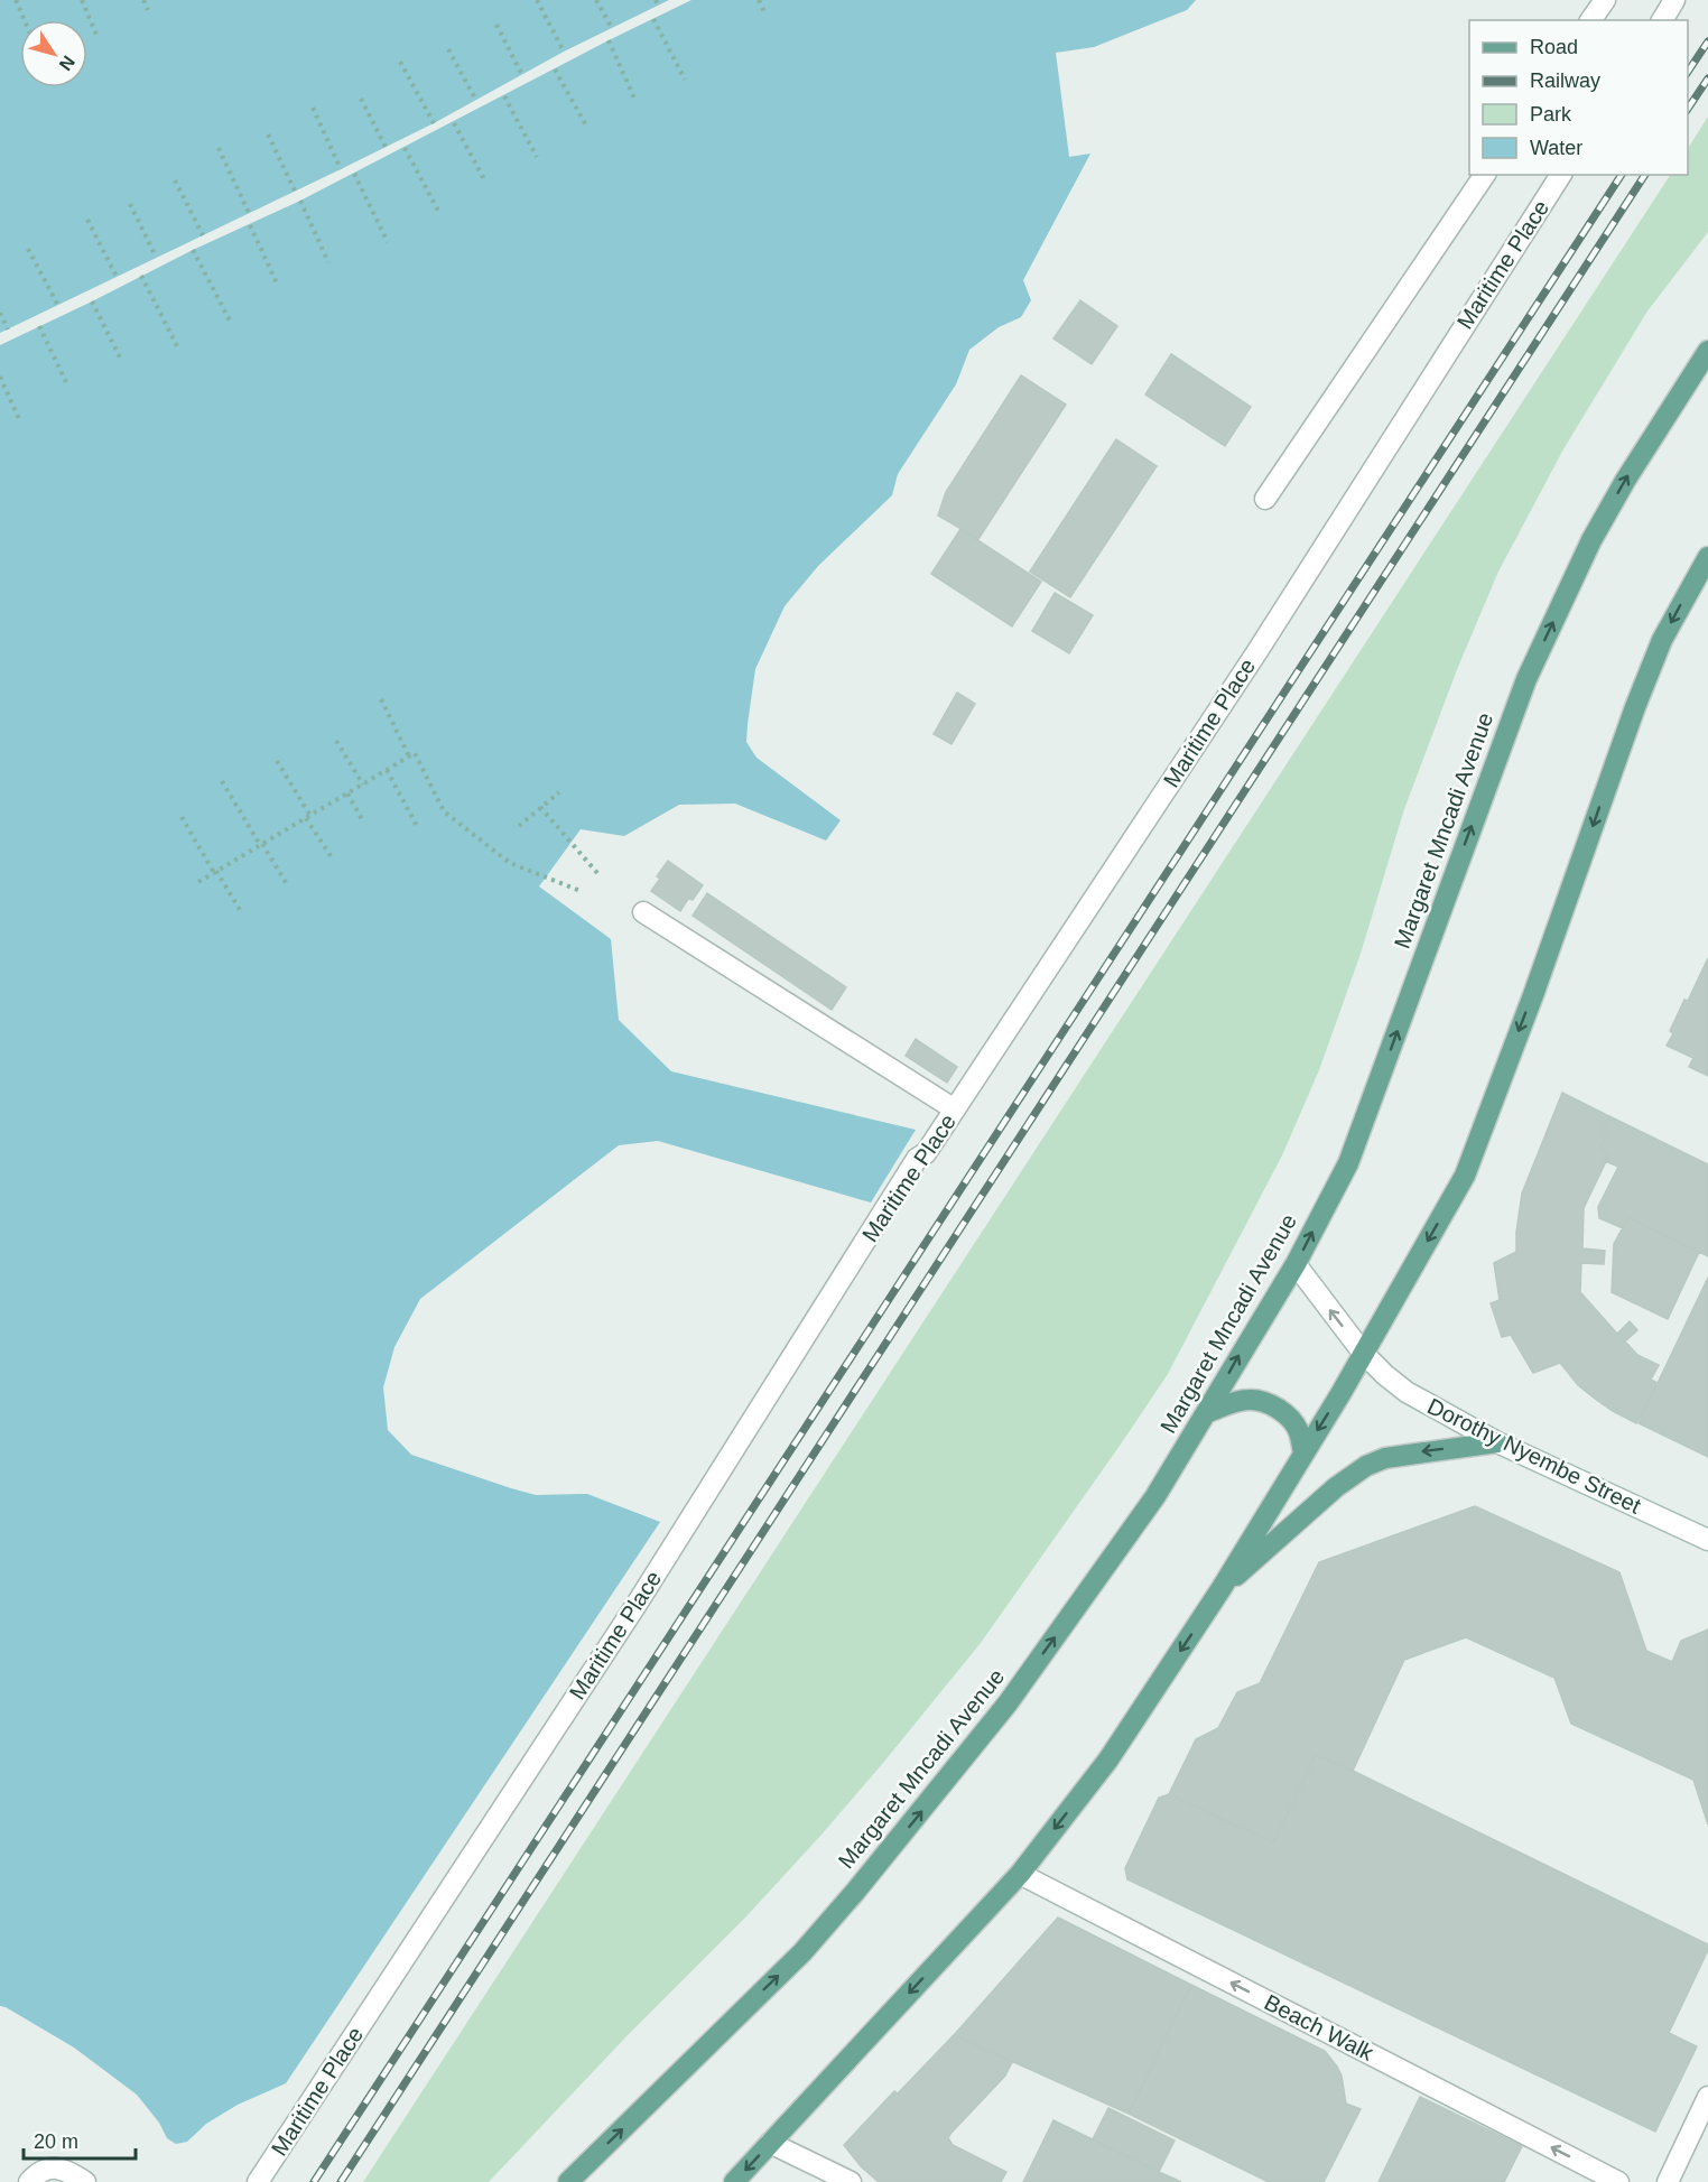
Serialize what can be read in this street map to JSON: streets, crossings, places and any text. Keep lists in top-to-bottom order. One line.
{"streets":{"main road":["Margaret Mncadi Avenue"],"street":["Maritime Place","Dorothy Nyembe Street","Beach Walk"]},"crossings":[["Margaret Mncadi Avenue","Dorothy Nyembe Street"]],"one_way":["Beach Walk"],"legend":["Road","Railway","Park","Water"],"scale_bar":"20 m","north":"bottom right"}
